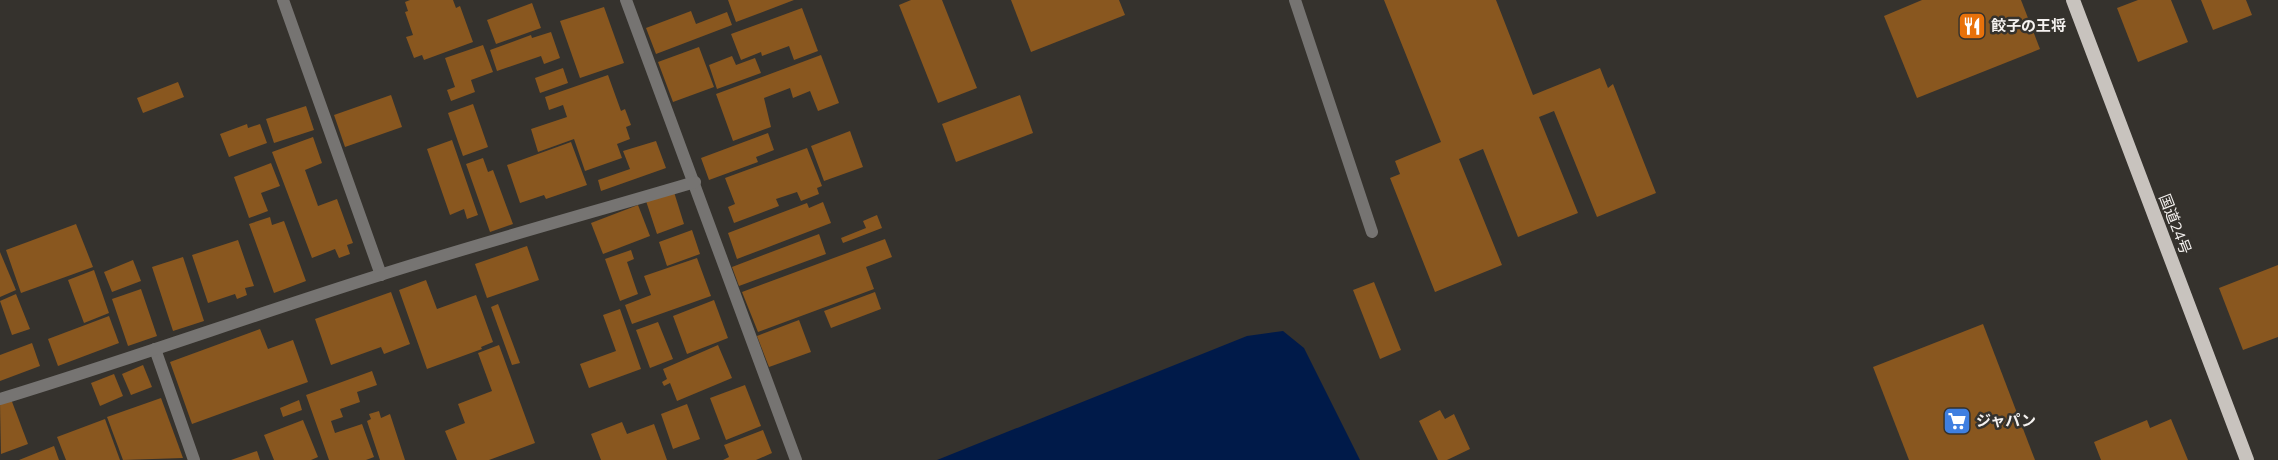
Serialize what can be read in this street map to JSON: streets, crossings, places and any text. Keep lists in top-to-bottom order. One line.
{"streets":{"highway":["国道24号"]},"places":{"restaurant":["餃子の王将"],"supermarket":["ジャパン"]}}
